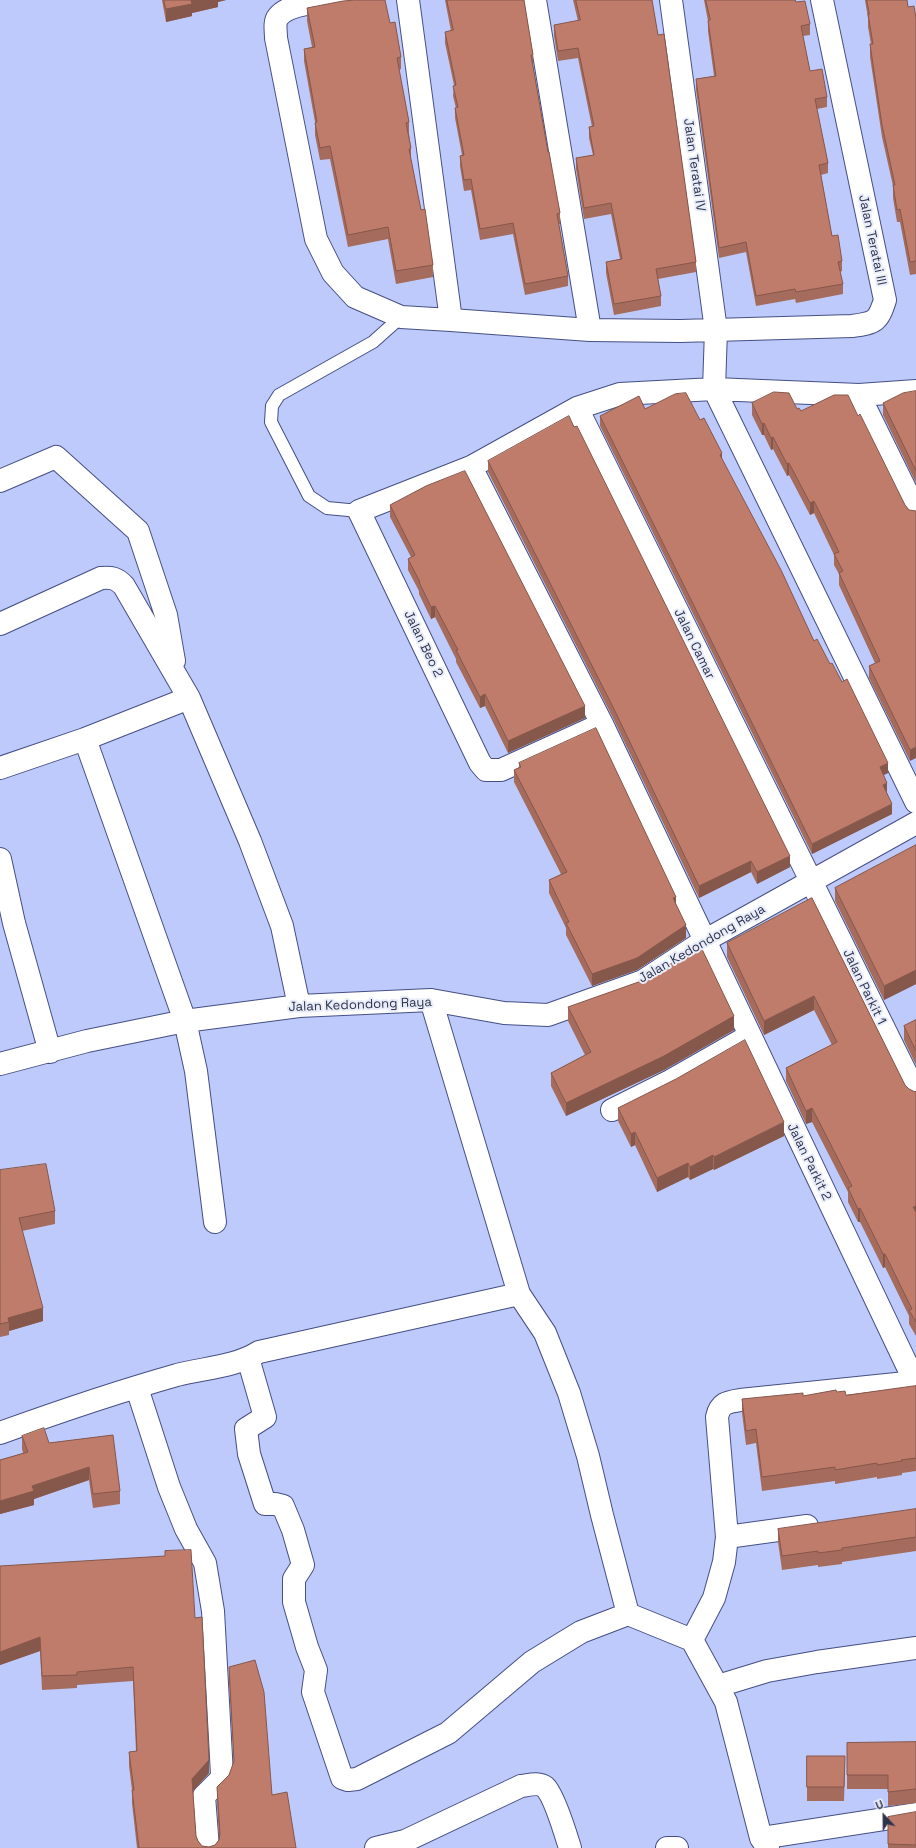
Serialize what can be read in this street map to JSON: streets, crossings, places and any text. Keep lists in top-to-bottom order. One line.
{"streets":{"street":["Jalan Teratai IV","Jalan Teratai III","Jalan Beo 2","Jalan Camar","Jalan Kedondong Raya","Jalan Parkit 1","Jalan Parkit 2"]},"crossings":[["Jalan Teratai IV","Jalan Teratai III"],["Jalan Beo 2","Jalan Parkit 2"],["Jalan Camar","Jalan Kedondong Raya"],["Jalan Camar","Jalan Parkit 1"],["Jalan Kedondong Raya","Jalan Parkit 1"],["Jalan Kedondong Raya","Jalan Parkit 2"]],"north":"top"}
